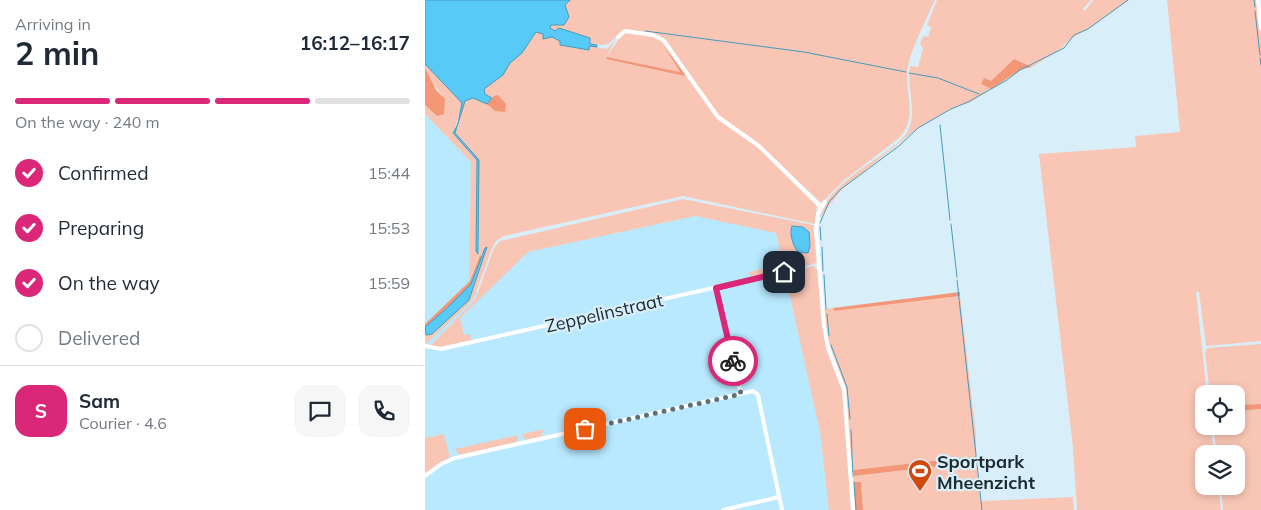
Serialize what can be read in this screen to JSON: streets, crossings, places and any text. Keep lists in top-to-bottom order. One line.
{"streets":{"street":["Zeppelinstraat"]},"places":{"sports":["Sportpark Mheenzicht"]},"page":{"heading":["2 min","Arriving in","16:12–16:17"],"panel":["Sam","Courier · 4.6"],"bar":"On the way · 240 m","list":[["Confirmed","15:44"],["Preparing","15:53"],["On the way","15:59"],"Delivered"],"round":"S"}}
